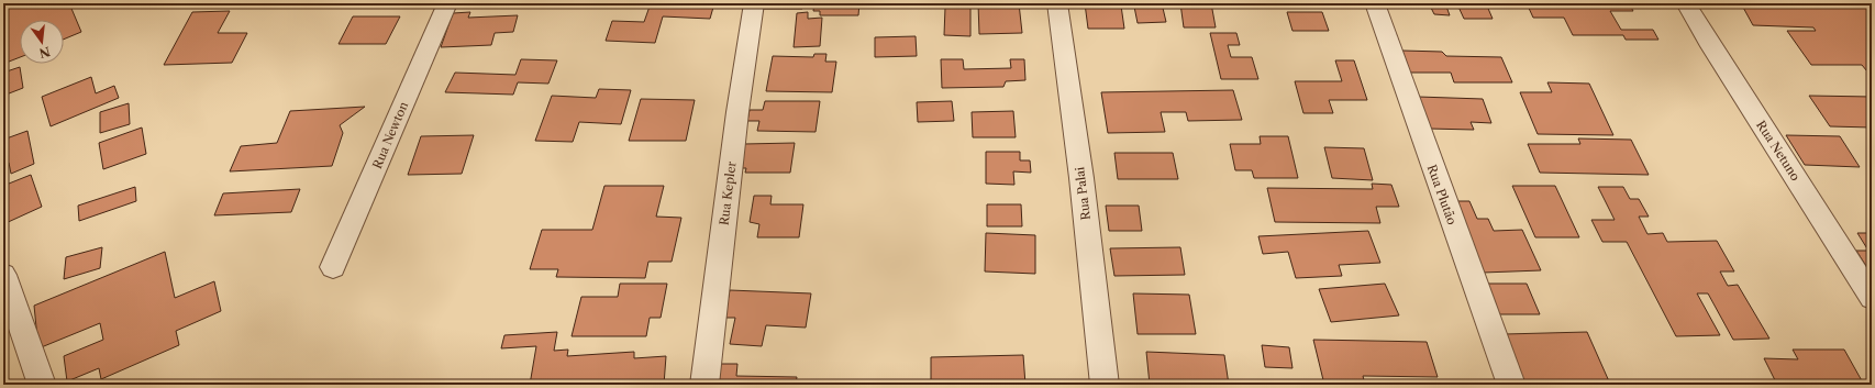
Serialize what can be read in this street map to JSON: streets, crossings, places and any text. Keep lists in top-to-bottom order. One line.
{"streets":{"street":["Rua Newton","Rua Netuno","Rua Kepler","Rua Palai","Rua Plutão"]},"north":"bottom"}
